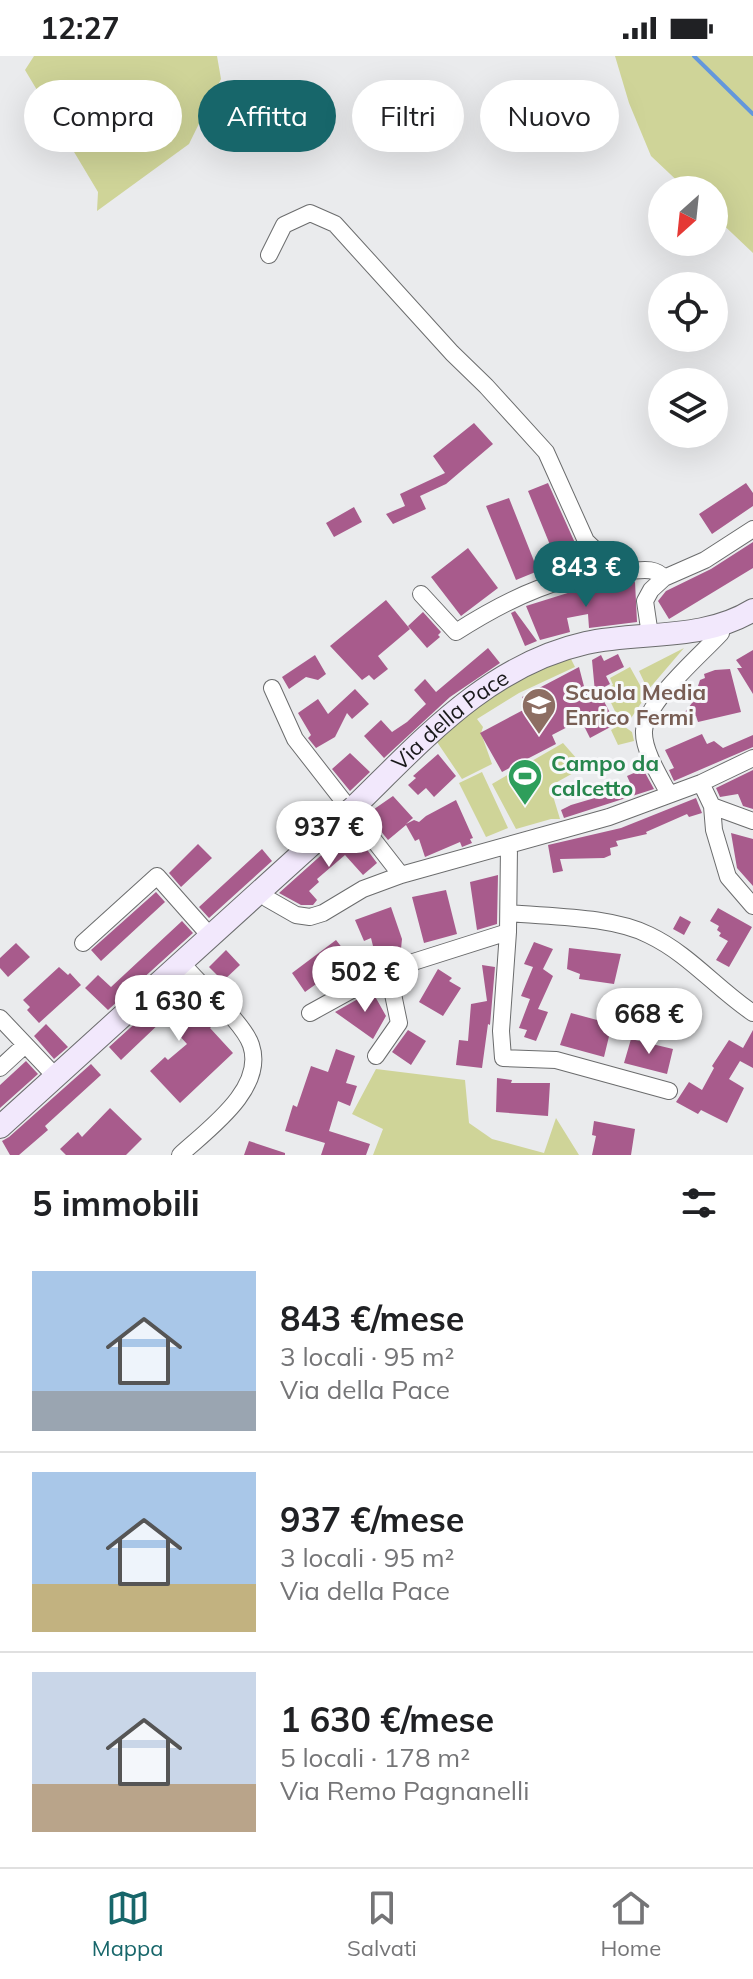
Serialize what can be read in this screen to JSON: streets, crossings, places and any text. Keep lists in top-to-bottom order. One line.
{"streets":{"main road":["Via della Pace"]},"places":{"school or university":["Scuola Media Enrico Fermi"],"sports":["Campo da calcetto"]},"north":"bottom left","page":{"status":"12:27","chip":["Compra","Affitta","Filtri","Nuovo"],"price":["843 €","937 €","502 €","1 630 €","668 €"],"heading":"5 immobili","list":[{"name":"843 €/mese","note":"3 locali · 95 m² · Via della Pace"},{"name":"937 €/mese","note":"3 locali · 95 m² · Via della Pace"},{"name":"1 630 €/mese","note":"5 locali · 178 m² · Via Remo Pagnanelli"}],"tabs":["Mappa","Salvati","Home"]}}
